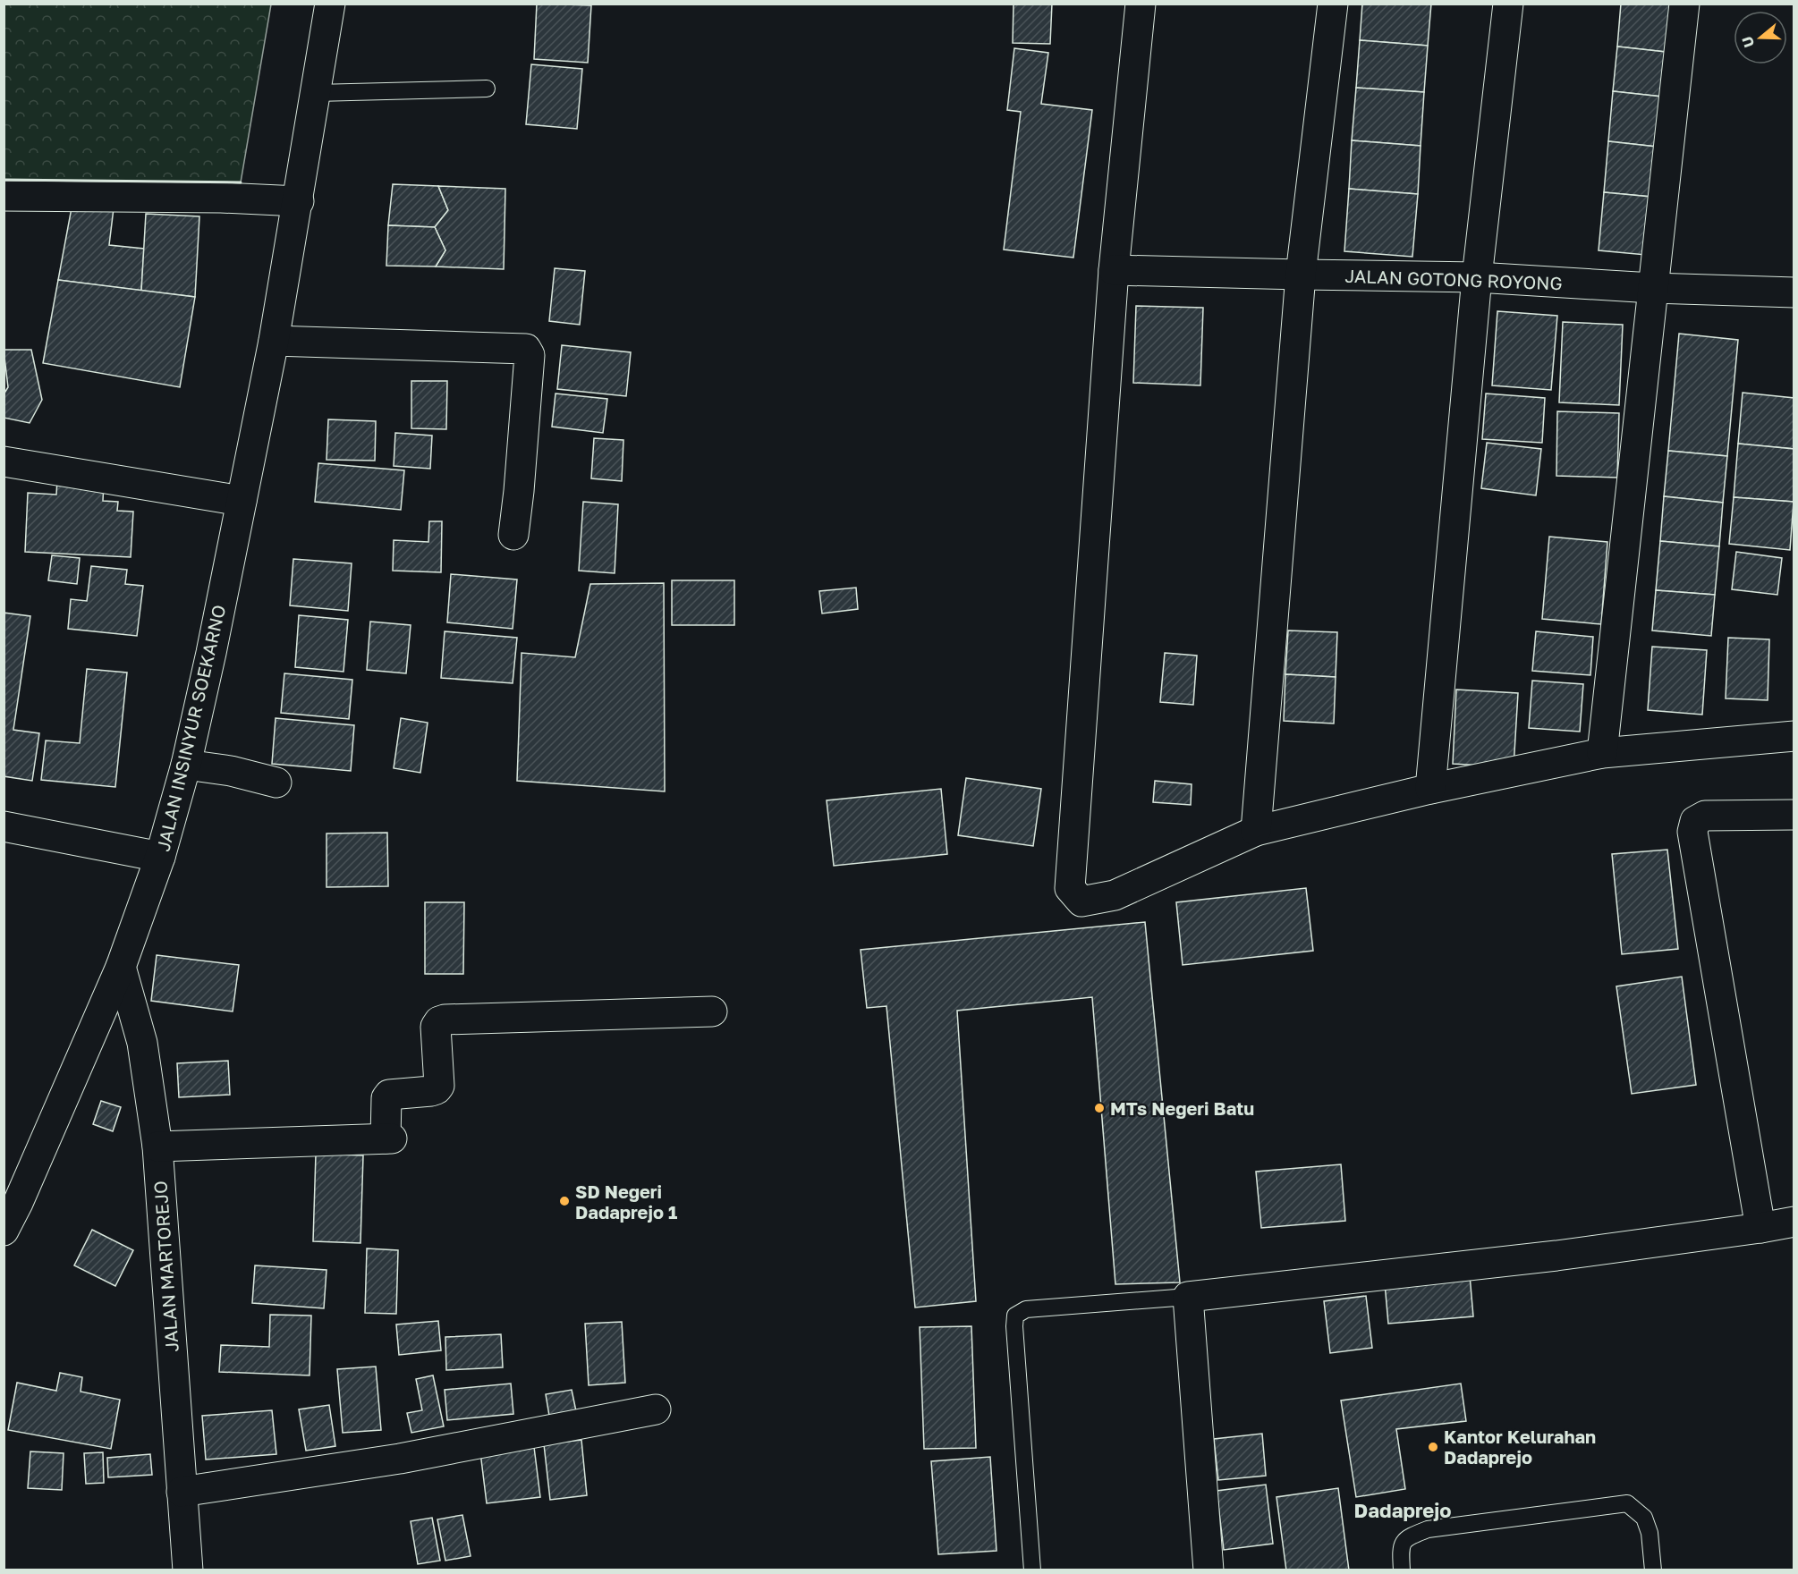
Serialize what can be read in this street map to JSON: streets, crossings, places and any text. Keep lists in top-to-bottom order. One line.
{"streets":{"street":["JALAN GOTONG ROYONG","JALAN INSINYUR SOEKARNO","JALAN MARTOREJO"]},"crossings":[["JALAN INSINYUR SOEKARNO","JALAN MARTOREJO"]],"districts":["Dadaprejo"],"places":["MTs Negeri Batu","SD Negeri Dadaprejo 1","Kantor Kelurahan Dadaprejo"],"north":"left"}
